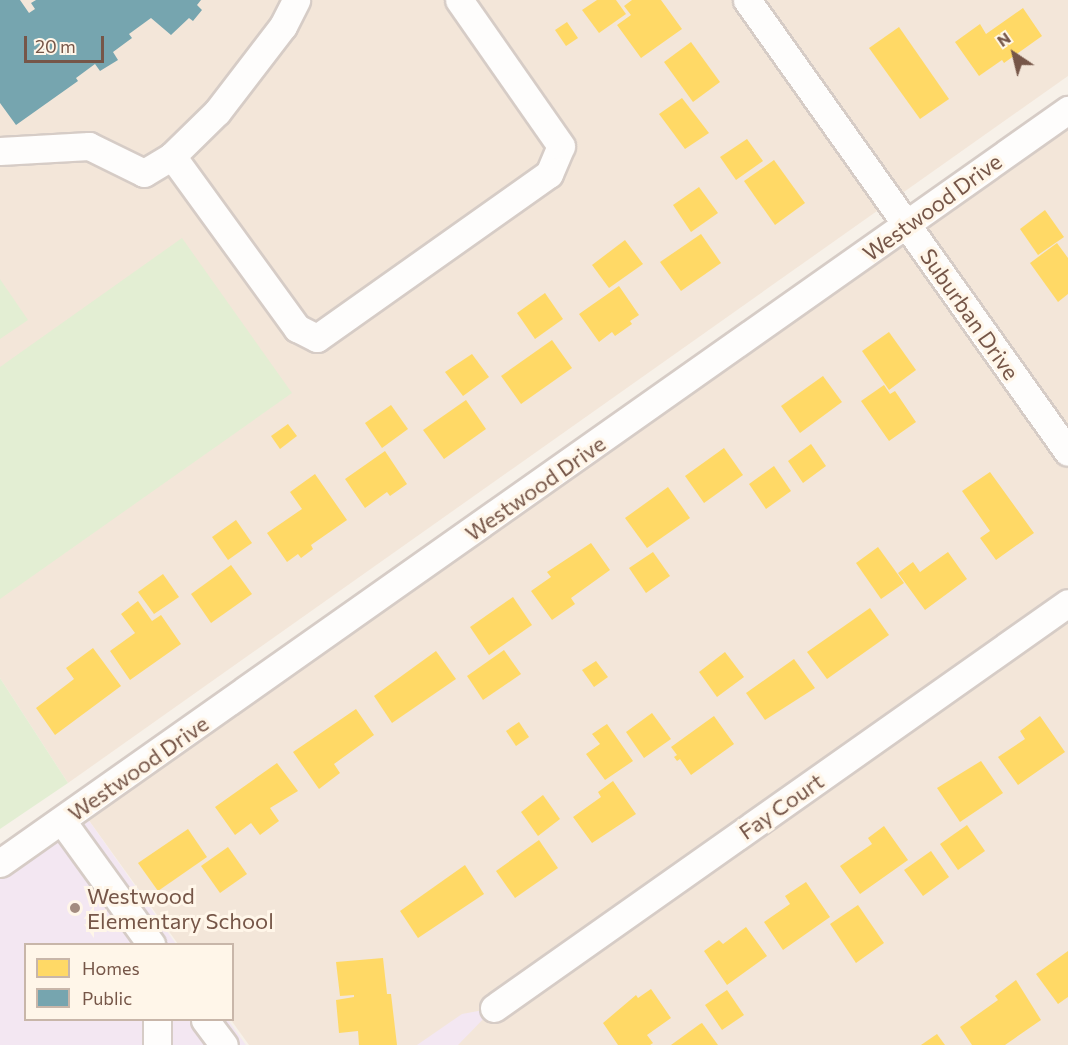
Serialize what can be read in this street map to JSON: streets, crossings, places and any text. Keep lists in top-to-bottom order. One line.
{"streets":{"street":["Westwood Drive","Suburban Drive","Fay Court"]},"crossings":[["Westwood Drive","Suburban Drive"]],"places":["Westwood Elementary School"],"legend":["Homes","Public"],"scale_bar":"20 m","north":"top left"}
